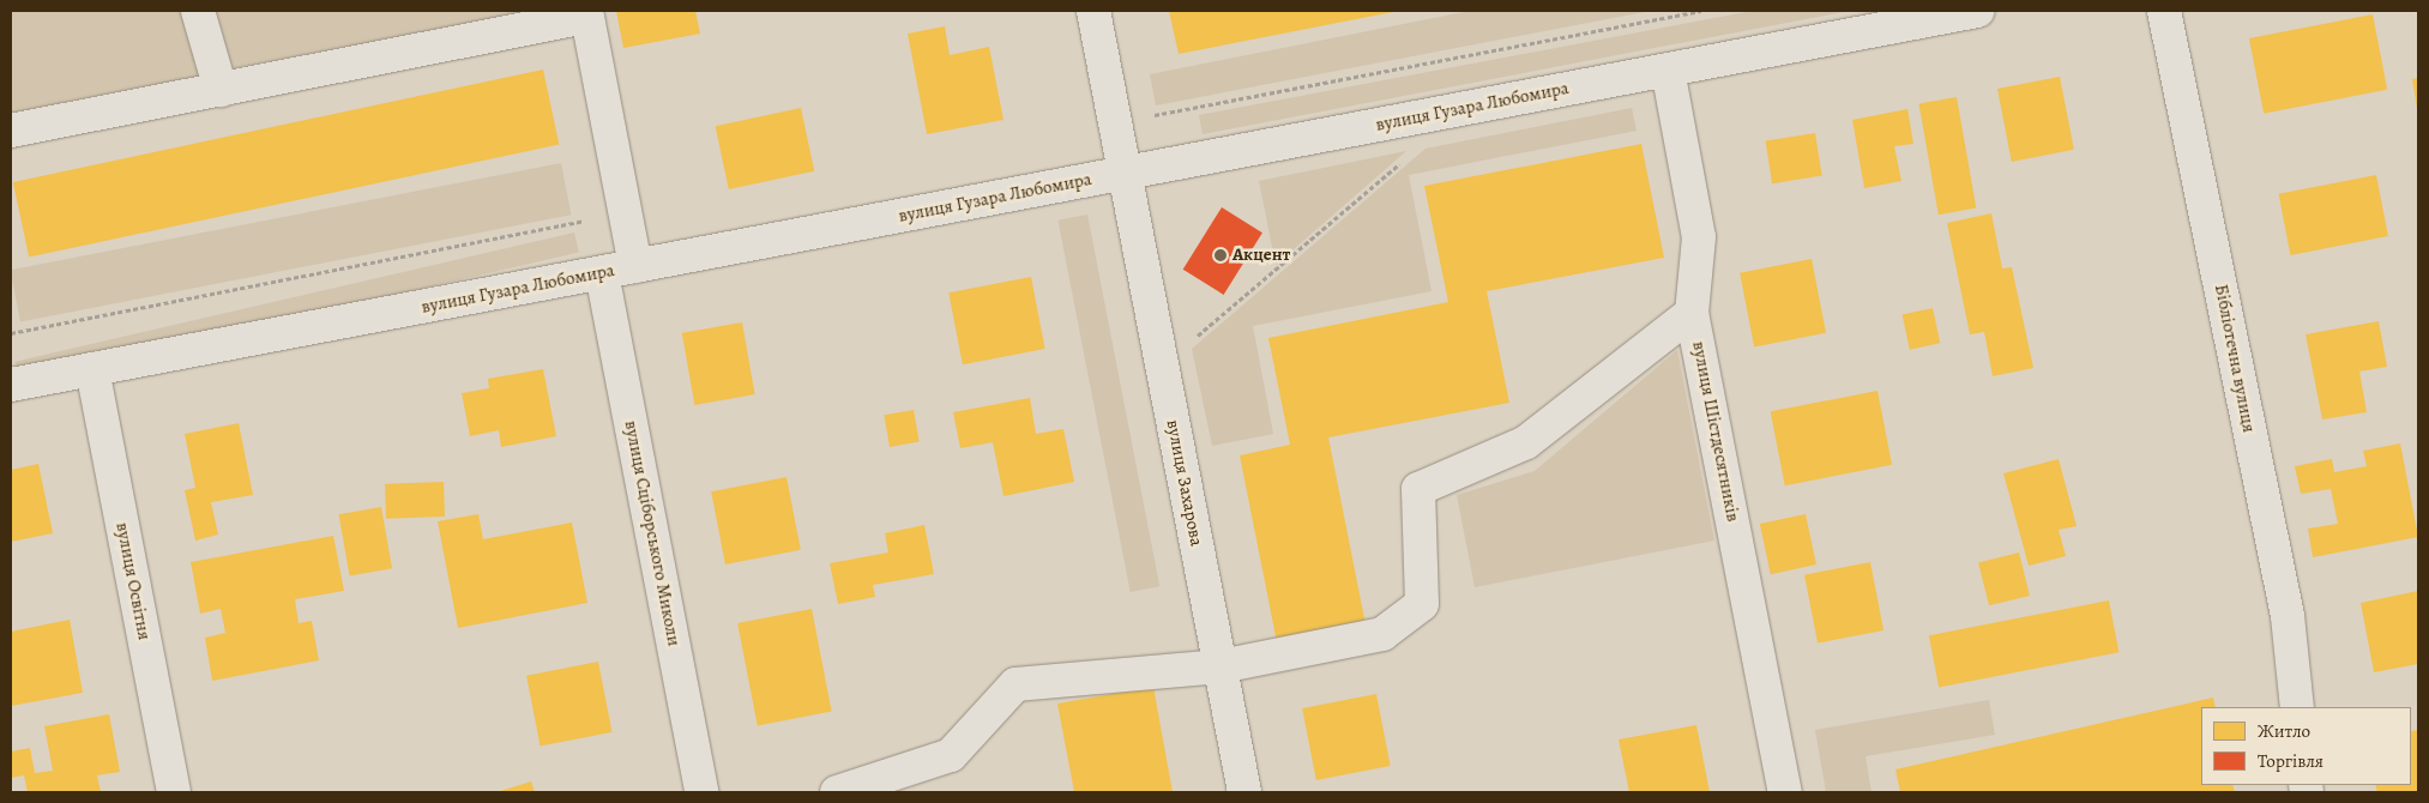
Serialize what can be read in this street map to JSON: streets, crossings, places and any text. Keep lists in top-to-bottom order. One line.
{"streets":{"street":["вулиця Гузара Любомира","Бібліотечна вулиця","вулиця Шістдесятників","вулиця Захарова","вулиця Сціборського Миколи","вулиця Освітня"]},"crossings":[["вулиця Гузара Любомира","вулиця Шістдесятників"],["вулиця Гузара Любомира","вулиця Захарова"],["вулиця Гузара Любомира","вулиця Сціборського Миколи"],["вулиця Гузара Любомира","вулиця Освітня"]],"places":["Акцент"],"legend":["Житло","Торгівля"]}
